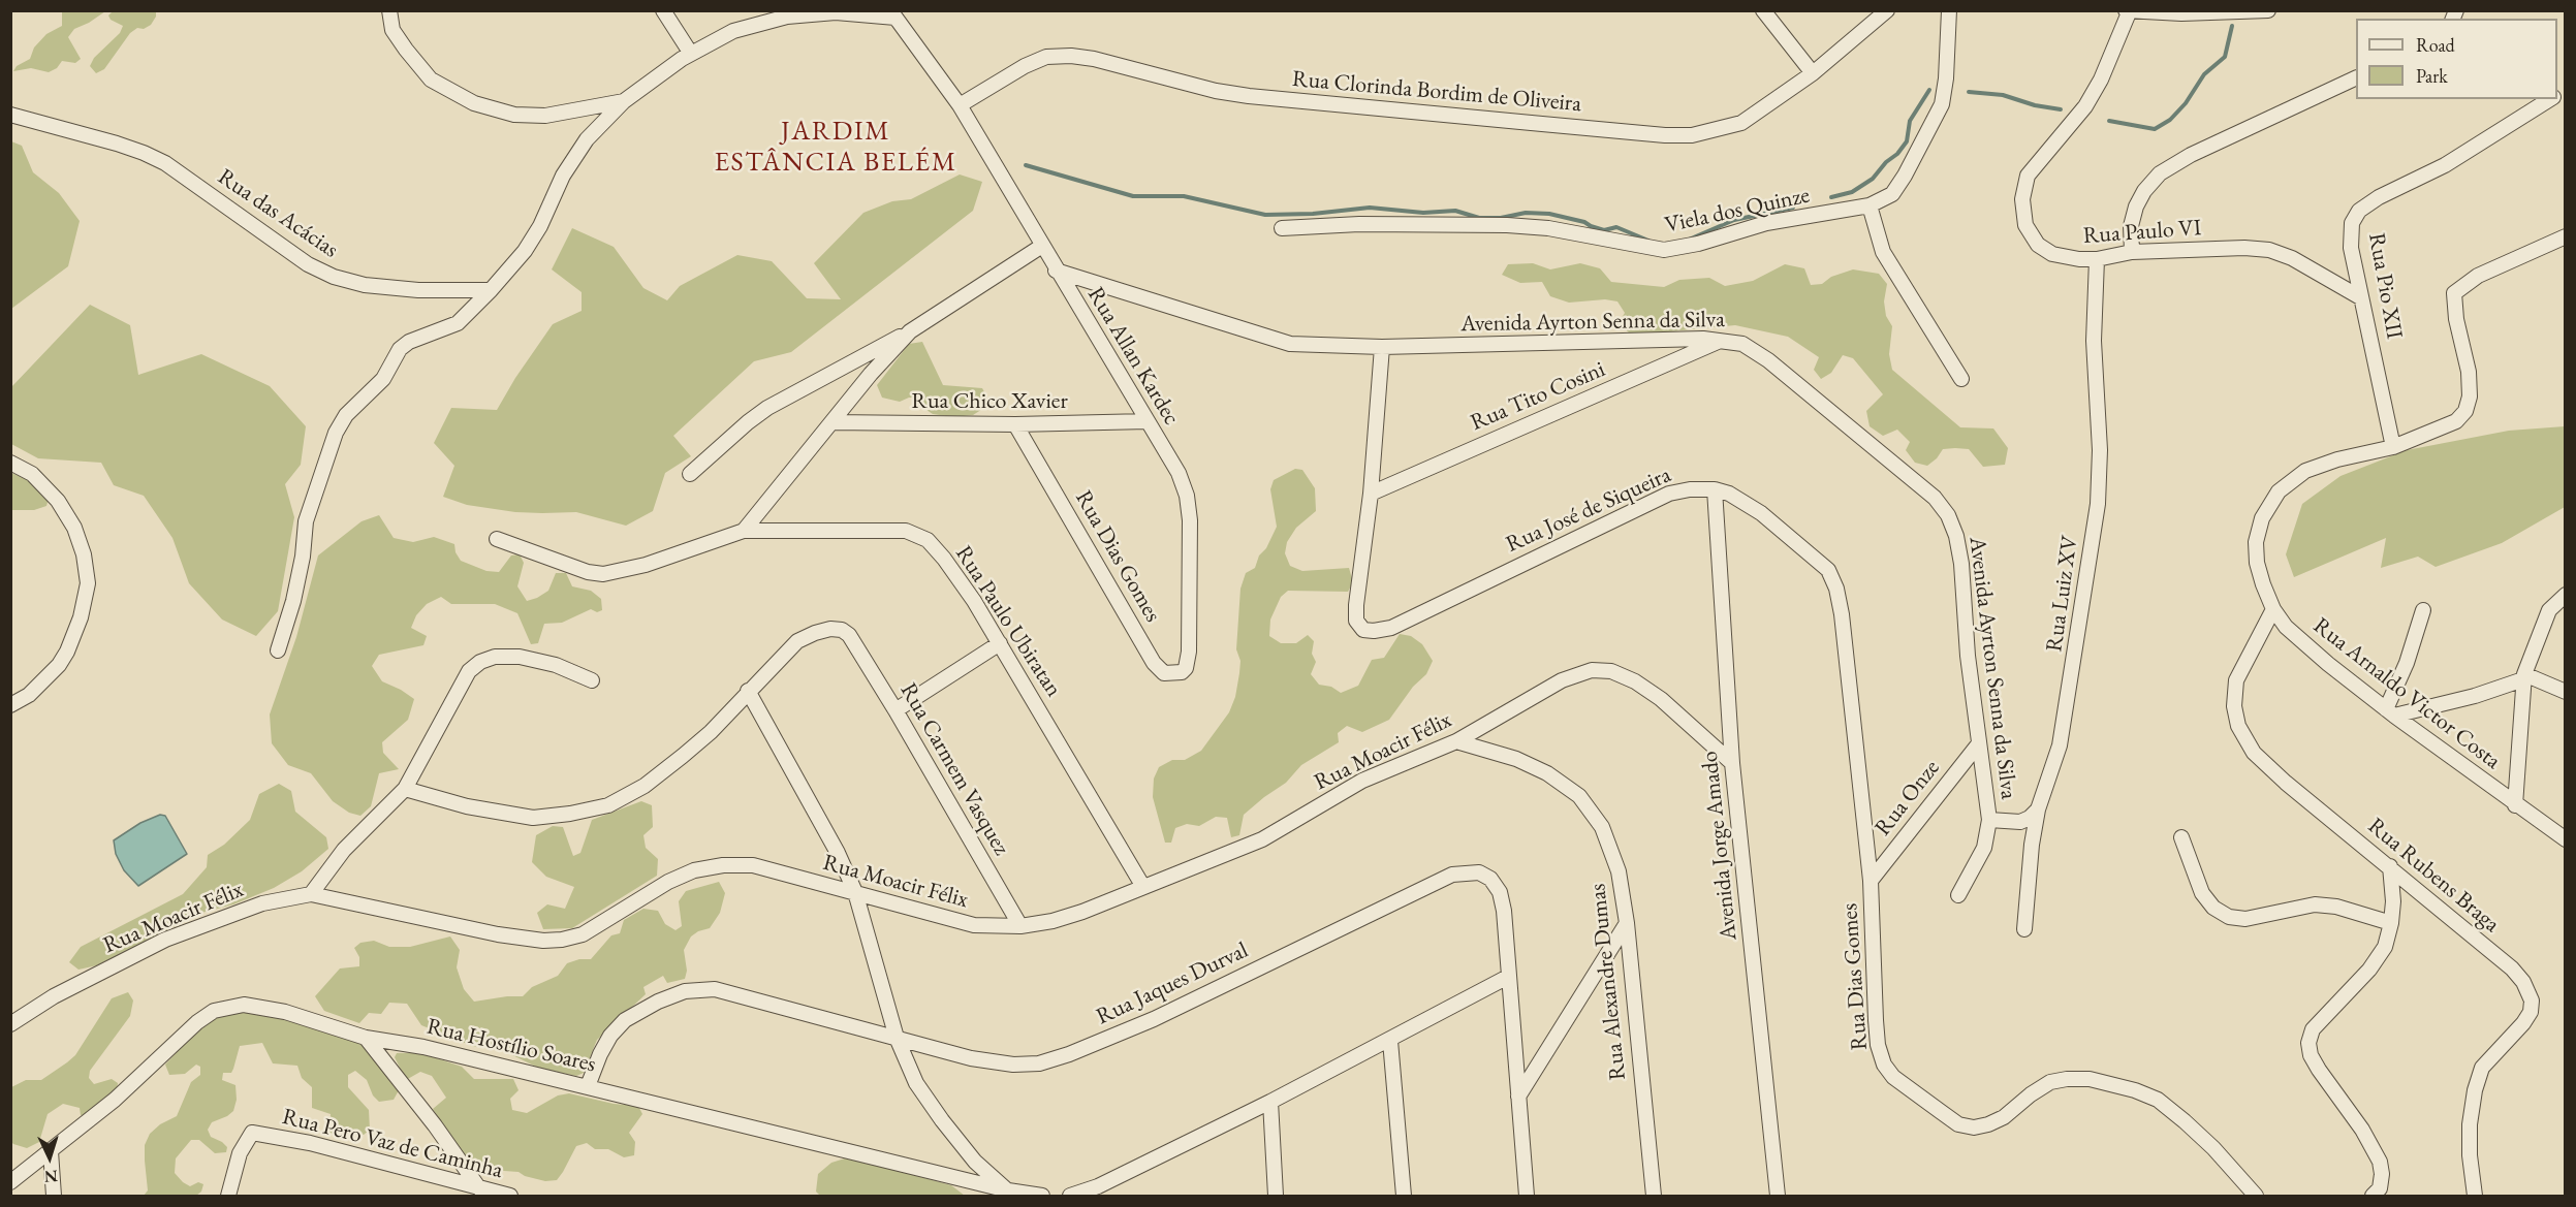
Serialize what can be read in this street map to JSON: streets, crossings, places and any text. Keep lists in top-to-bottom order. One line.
{"streets":{"street":["Rua Clorinda Bordim de Oliveira","Viela dos Quinze","Rua das Acácias","Rua Paulo VI","Rua Pio XII","Avenida Ayrton Senna da Silva","Rua Allan Kardec","Rua Tito Cosini","Rua Chico Xavier","Rua José de Siqueira","Rua Dias Gomes","Rua Luiz XV","Rua Paulo Ubiratan","Rua Arnaldo Victor Costa","Rua Moacir Félix","Rua Carmem Vasquez","Rua Onze","Avenida Jorge Amado","Rua Rubens Braga","Rua Alexandre Dumas","Rua Jaques Durval","Rua Hostílio Soares","Rua Pero Vaz de Caminha"]},"crossings":[["Rua Clorinda Bordim de Oliveira","Rua Allan Kardec"],["Rua Paulo VI","Rua Pio XII"],["Rua Paulo VI","Rua Luiz XV"],["Rua Pio XII","Rua Arnaldo Victor Costa"],["Avenida Ayrton Senna da Silva","Rua Allan Kardec"],["Avenida Ayrton Senna da Silva","Rua Tito Cosini"],["Avenida Ayrton Senna da Silva","Rua José de Siqueira"],["Avenida Ayrton Senna da Silva","Rua Onze"],["Rua Allan Kardec","Rua Chico Xavier"],["Rua Allan Kardec","Rua Dias Gomes"],["Rua Tito Cosini","Rua José de Siqueira"],["Rua Chico Xavier","Rua Dias Gomes"],["Rua José de Siqueira","Rua Dias Gomes"],["Rua José de Siqueira","Rua Onze"],["Rua José de Siqueira","Avenida Jorge Amado"],["Rua Dias Gomes","Rua Onze"],["Rua Paulo Ubiratan","Rua Moacir Félix"],["Rua Arnaldo Victor Costa","Rua Rubens Braga"],["Rua Moacir Félix","Rua Carmem Vasquez"],["Rua Moacir Félix","Avenida Jorge Amado"],["Rua Moacir Félix","Rua Alexandre Dumas"],["Rua Jaques Durval","Rua Hostílio Soares"]],"districts":["JARDIM ESTÂNCIA BELÉM"],"legend":["Road","Park"],"north":"bottom"}
